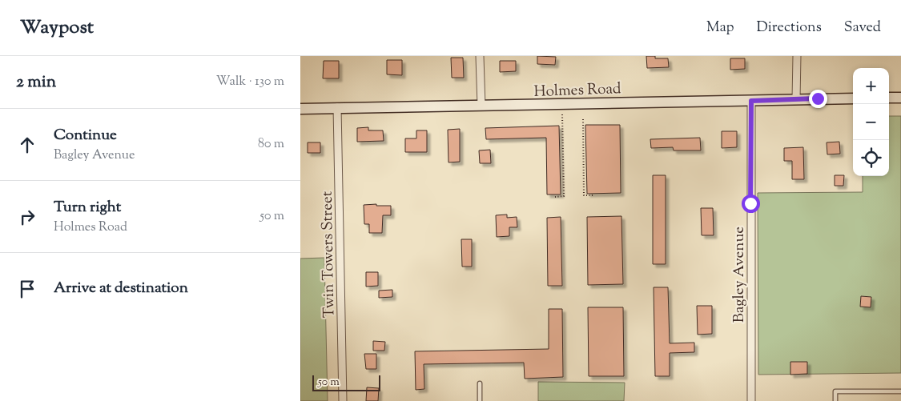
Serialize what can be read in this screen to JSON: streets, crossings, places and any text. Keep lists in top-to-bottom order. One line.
{"streets":{"main road":["Holmes Road"],"street":["Twin Towers Street","Bagley Avenue"]},"crossings":[["Holmes Road","Twin Towers Street"],["Holmes Road","Bagley Avenue"]],"scale_bar":"50 m","page":{"header":"Waypost","nav":["Map","Directions","Saved"],"heading":["2 min","Walk · 130 m"],"map_buttons":["+","−"],"list":[["Continue","Bagley Avenue","80 m"],["Turn right","Holmes Road","50 m"],"Arrive at destination"],"scale":"50 m"}}
